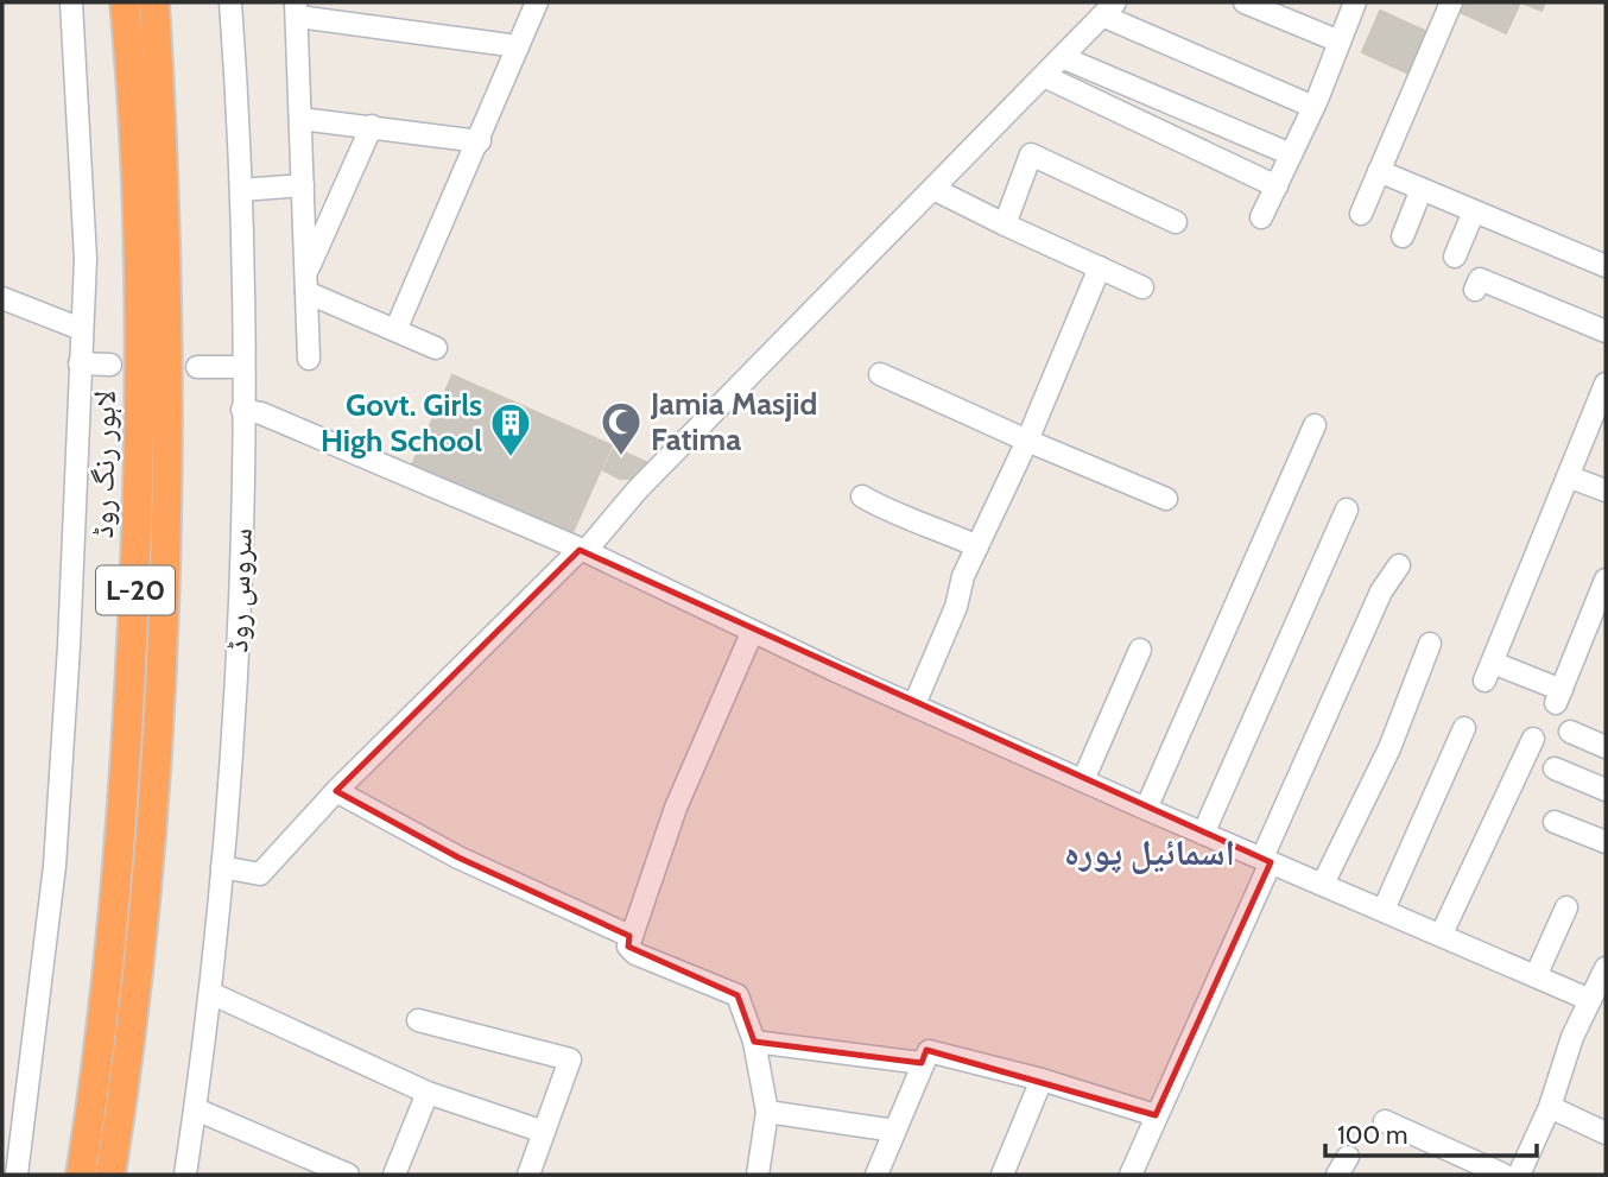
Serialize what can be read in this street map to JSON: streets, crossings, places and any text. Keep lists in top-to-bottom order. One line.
{"streets":{"highway":["لاہور رنگ روڈ","L-20"],"street":["سروس روڈ"]},"districts":["اسمائیل پورہ"],"places":{"mosque":["Jamia Masjid Fatima"],"building":["Govt. Girls High School"]},"scale_bar":"100 m"}
